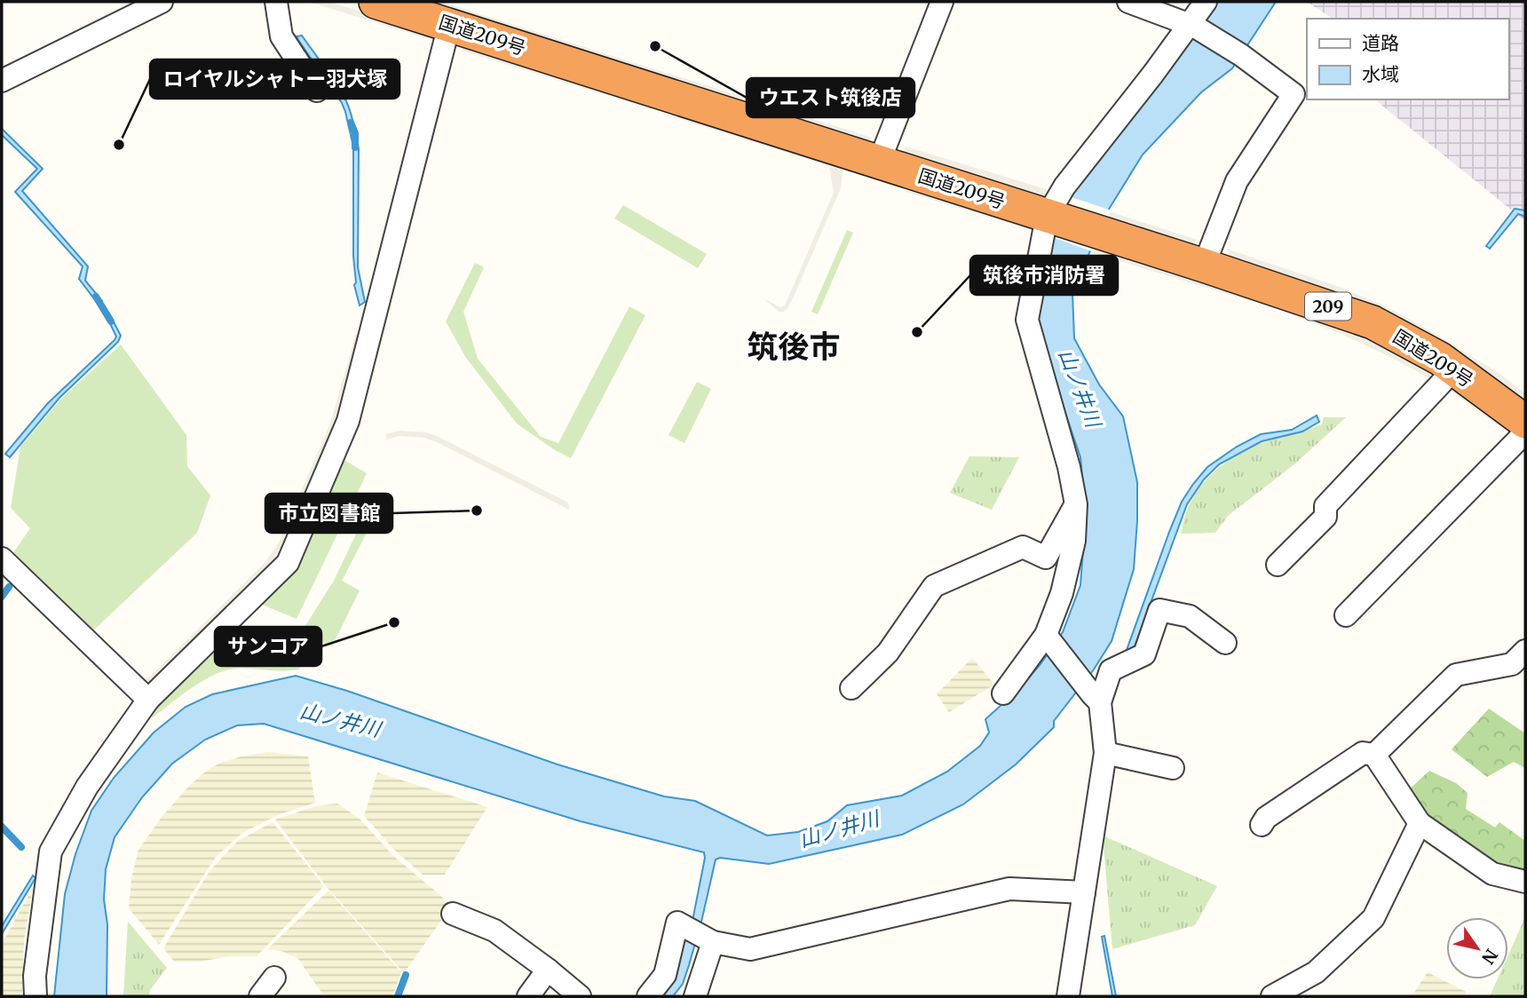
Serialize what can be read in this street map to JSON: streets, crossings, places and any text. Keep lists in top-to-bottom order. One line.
{"streets":{"highway":["国道209号","209"]},"districts":["筑後市"],"water":["山ノ井川"],"places":["ウエスト筑後店","ロイヤルシャトー羽犬塚","筑後市消防署","市立図書館","サンコア"],"legend":["道路","水域"],"north":"bottom right"}
